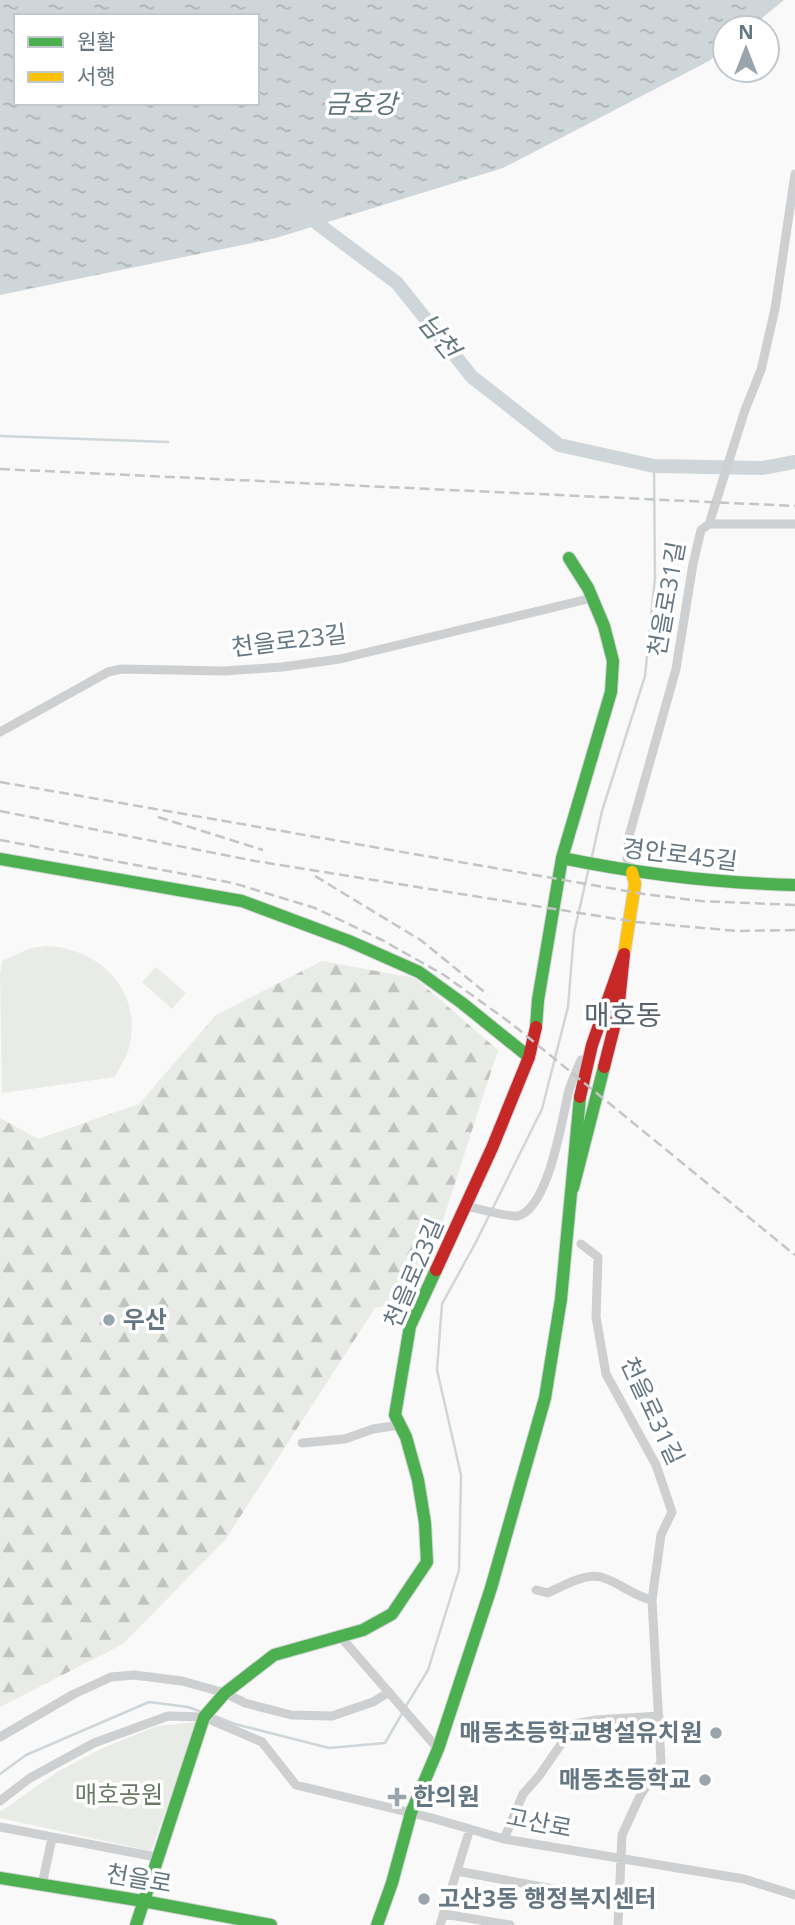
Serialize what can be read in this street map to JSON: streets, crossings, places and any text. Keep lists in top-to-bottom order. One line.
{"streets":{"street":["천을로31길","천을로23길","경안로45길","고산로","천을로"]},"crossings":[["천을로31길","경안로45길"],["천을로31길","고산로"],["천을로23길","경안로45길"],["천을로23길","고산로"]],"districts":["매호동"],"water":["금호강","남천"],"parks":["매호공원"],"places":{"other":["우산","매동초등학교병설유치원","매동초등학교","고산3동 행정복지센터"],"health":["한의원"]},"legend":["원활","서행"],"north":"top"}
